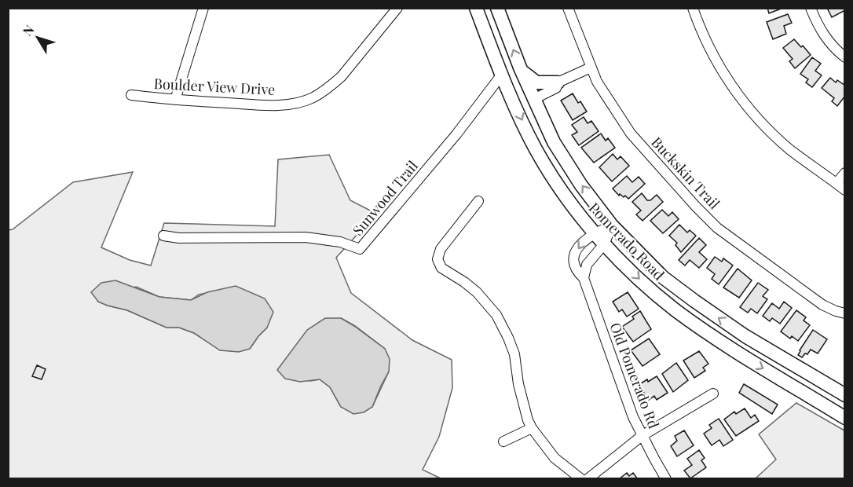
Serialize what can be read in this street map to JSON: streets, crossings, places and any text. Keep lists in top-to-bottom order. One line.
{"streets":{"main road":["Pomerado Road"],"street":["Boulder View Drive","Buckskin Trail","Sunwood Trail","Old Pomerado Rd"]},"crossings":[["Sunwood Trail","Pomerado Road"],["Pomerado Road","Old Pomerado Rd"]],"north":"top left"}
